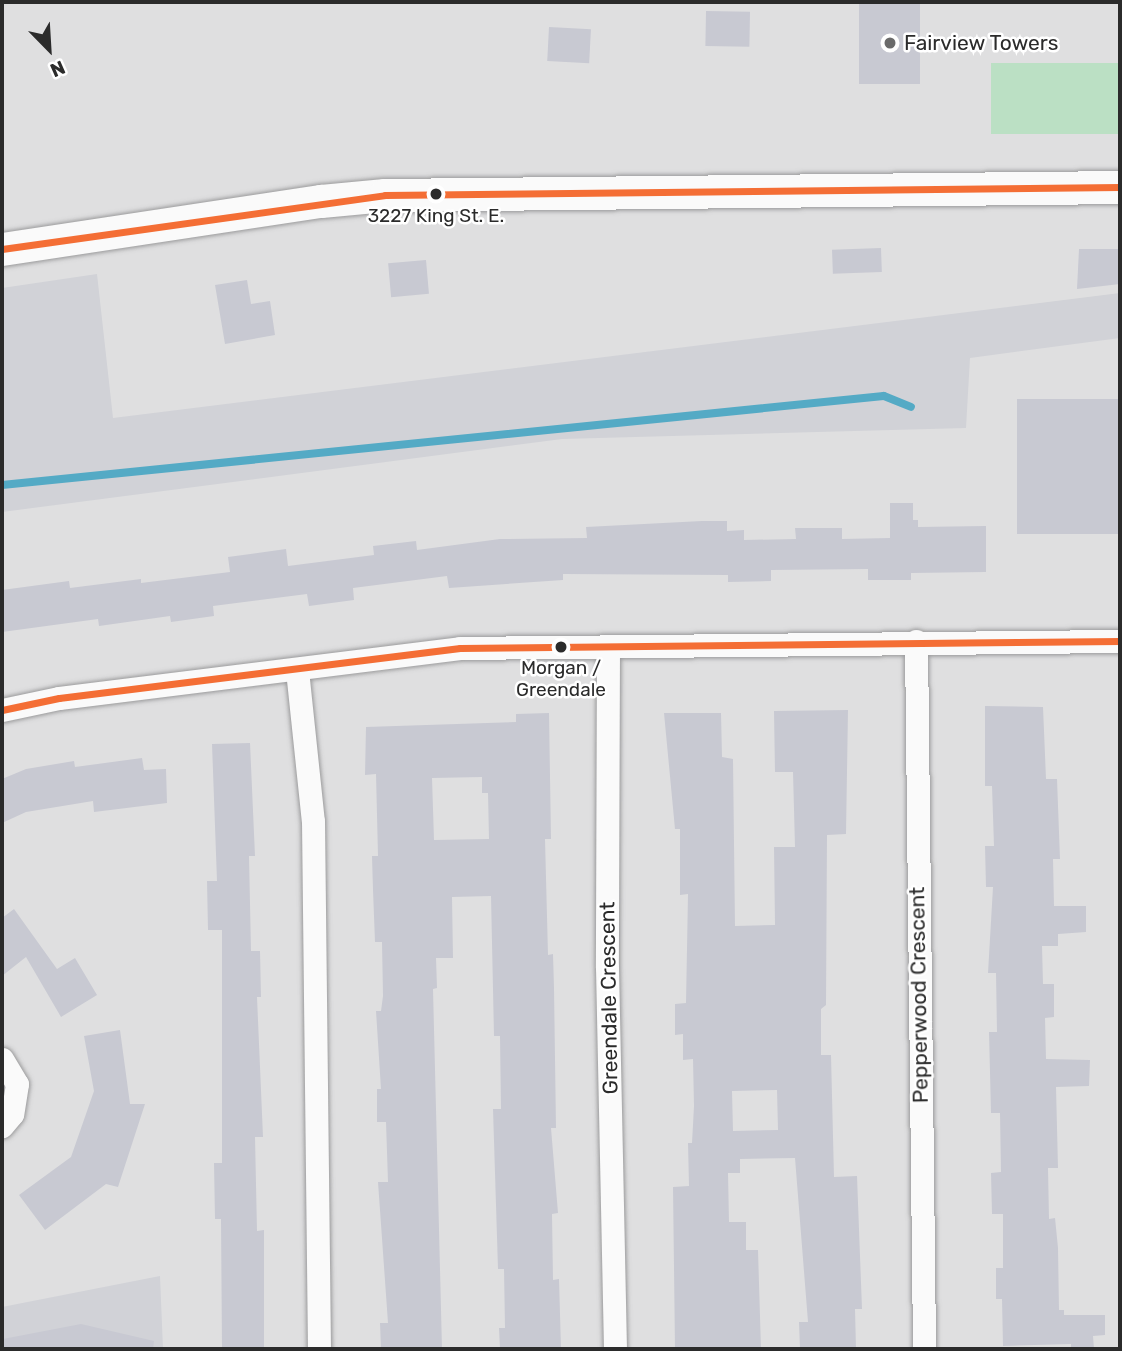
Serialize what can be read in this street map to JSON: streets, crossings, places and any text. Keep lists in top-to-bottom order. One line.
{"streets":{"street":["Pepperwood Crescent","Greendale Crescent"]},"places":["Fairview Towers","3227 King St. E.","Morgan / Greendale"],"north":"bottom right"}
